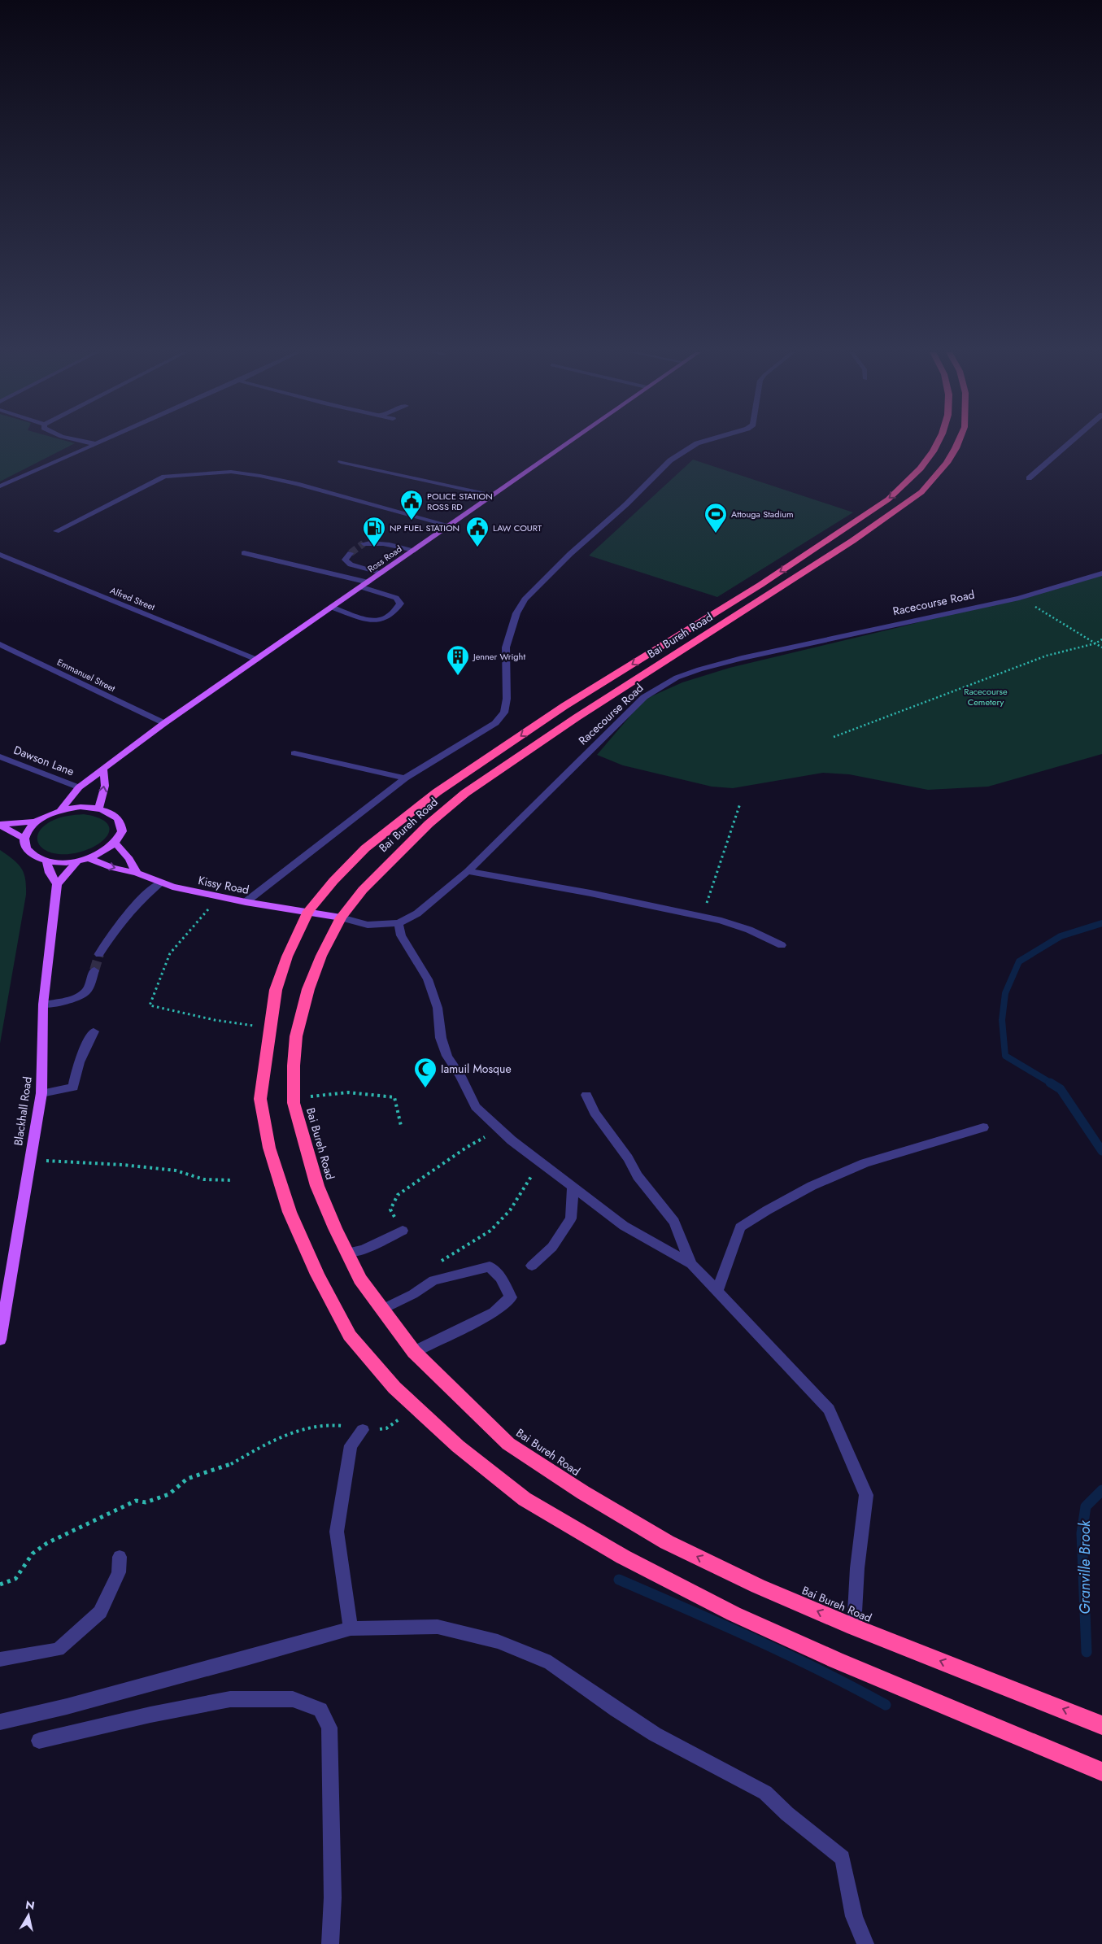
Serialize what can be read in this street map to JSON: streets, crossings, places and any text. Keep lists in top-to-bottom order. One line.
{"streets":{"highway":["Bai Bureh Road"],"main road":["Ross Road","Racecourse Road","Kissy Road","Blackhall Road"],"street":["Alfred Street","Emmanuel Street","Dawson Lane"]},"crossings":[["Ross Road","Alfred Street"],["Ross Road","Emmanuel Street"],["Ross Road","Dawson Lane"],["Racecourse Road","Bai Bureh Road"],["Racecourse Road","Kissy Road"]],"water":["Granville Brook"],"parks":["Racecourse Cemetery"],"places":{"public building":["POLICE STATION ROSS RD","LAW COURT"],"sports":["Attouga Stadium"],"fuel station":["NP FUEL STATION"],"building":["Jenner Wright"],"mosque":["Iamuil Mosque"]},"north":"top"}
